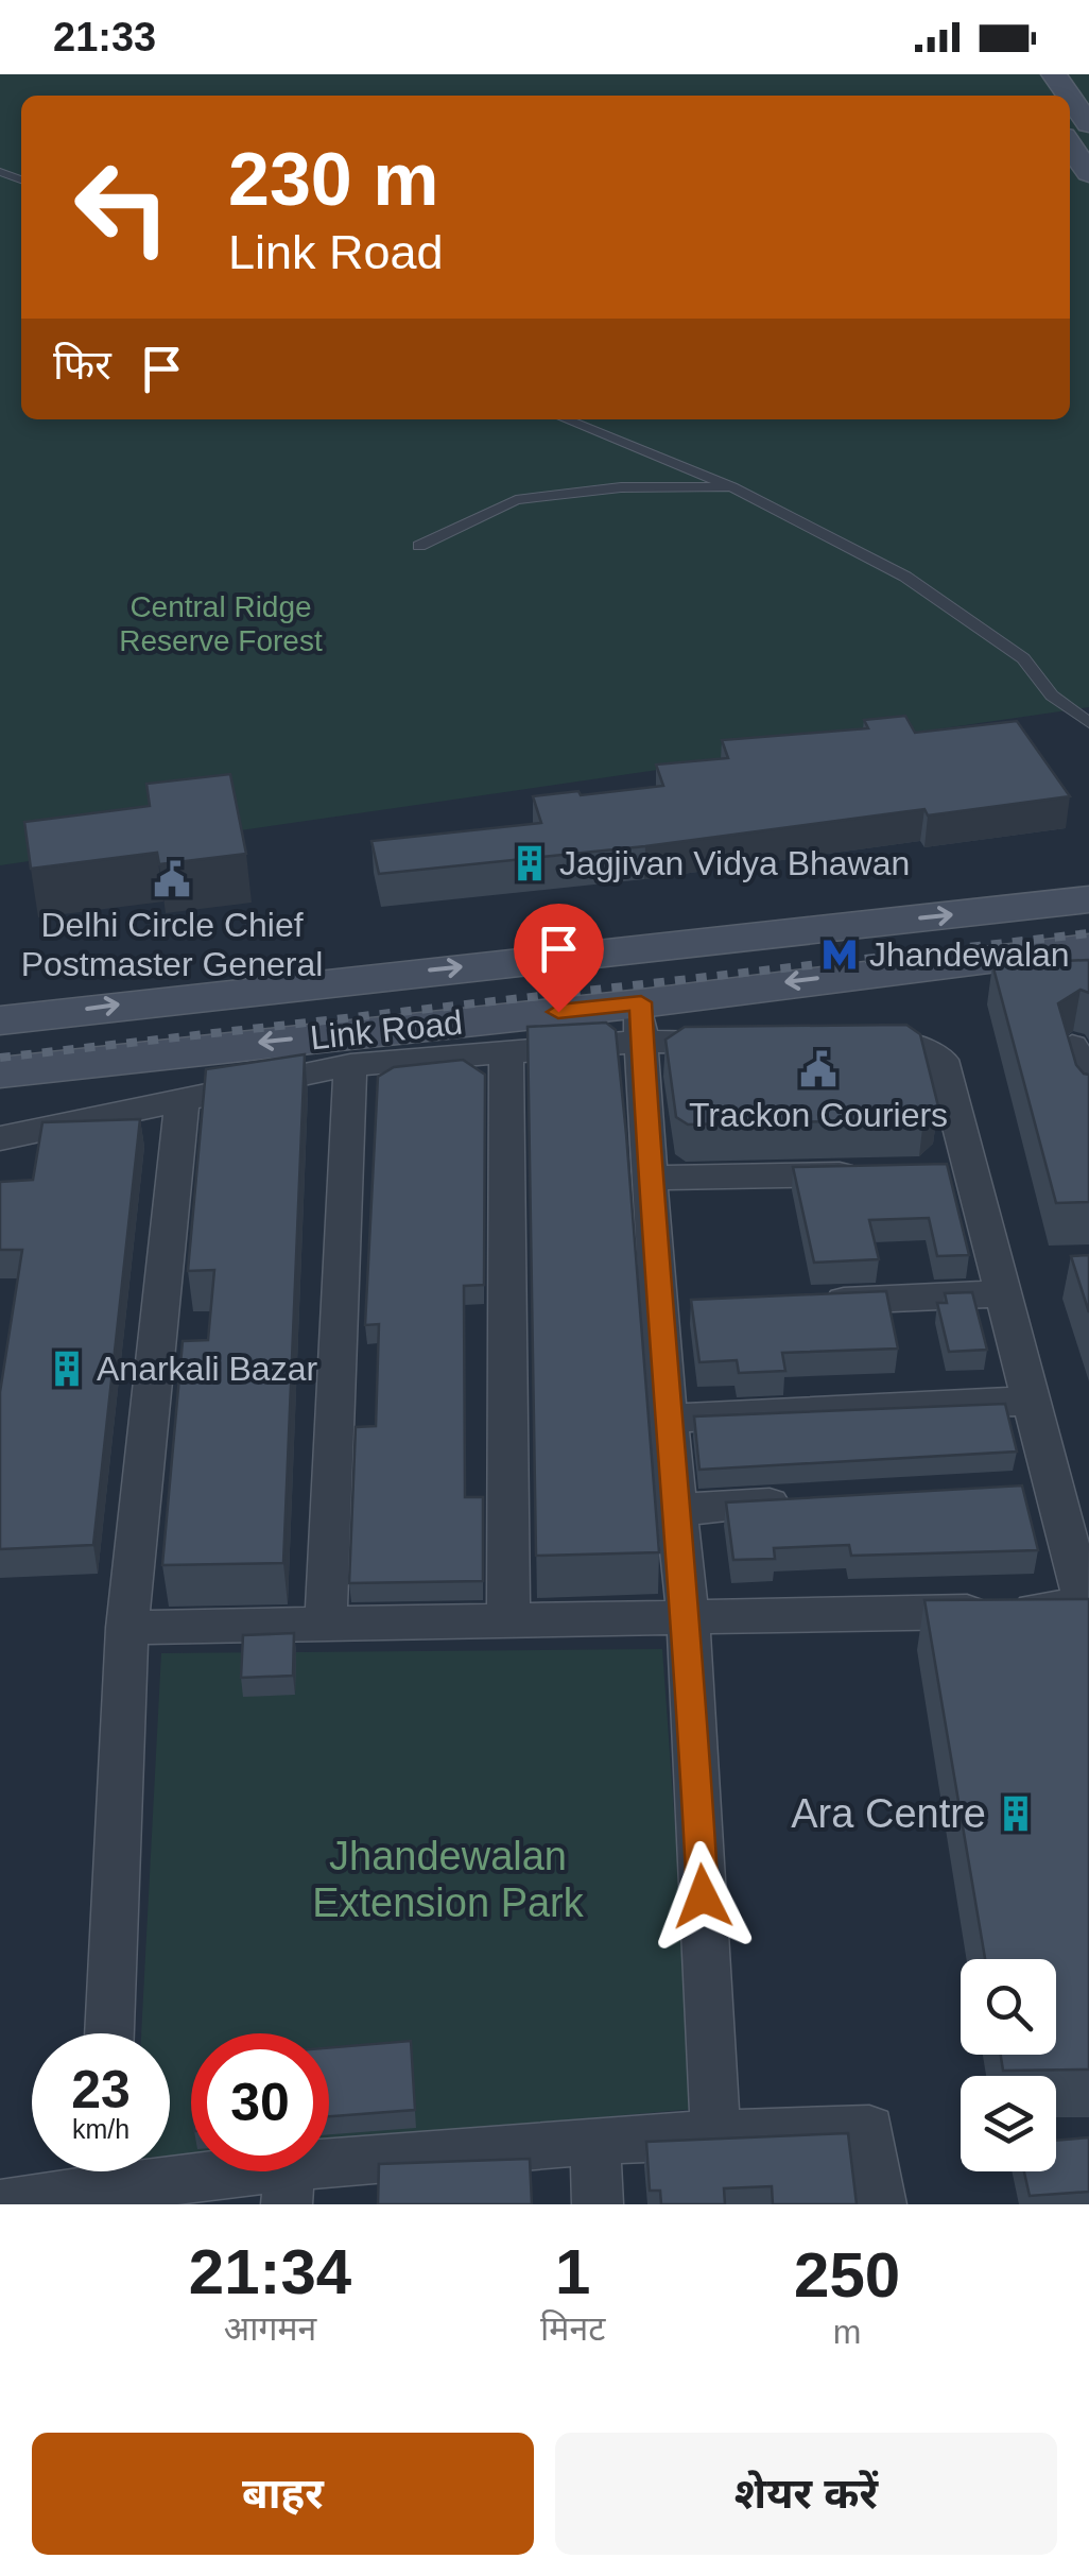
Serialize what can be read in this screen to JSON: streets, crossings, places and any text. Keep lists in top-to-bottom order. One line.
{"streets":{"main road":["Link Road"]},"parks":["Central Ridge Reserve Forest","Jhandewalan Extension Park"],"places":{"building":["Jagjivan Vidya Bhawan","Anarkali Bazar","Ara Centre"],"public building":["Delhi Circle Chief Postmaster General","Trackon Couriers"],"metro station":["Jhandewalan"]},"page":{"status":"21:33","turn":["230 m","Link Road"],"then":"फिर","speed":"23 km/h","limit":"30","eta":["21:34","आगमन","1","मिनट","250","m"],"buttons":["बाहर","शेयर करें"]}}
